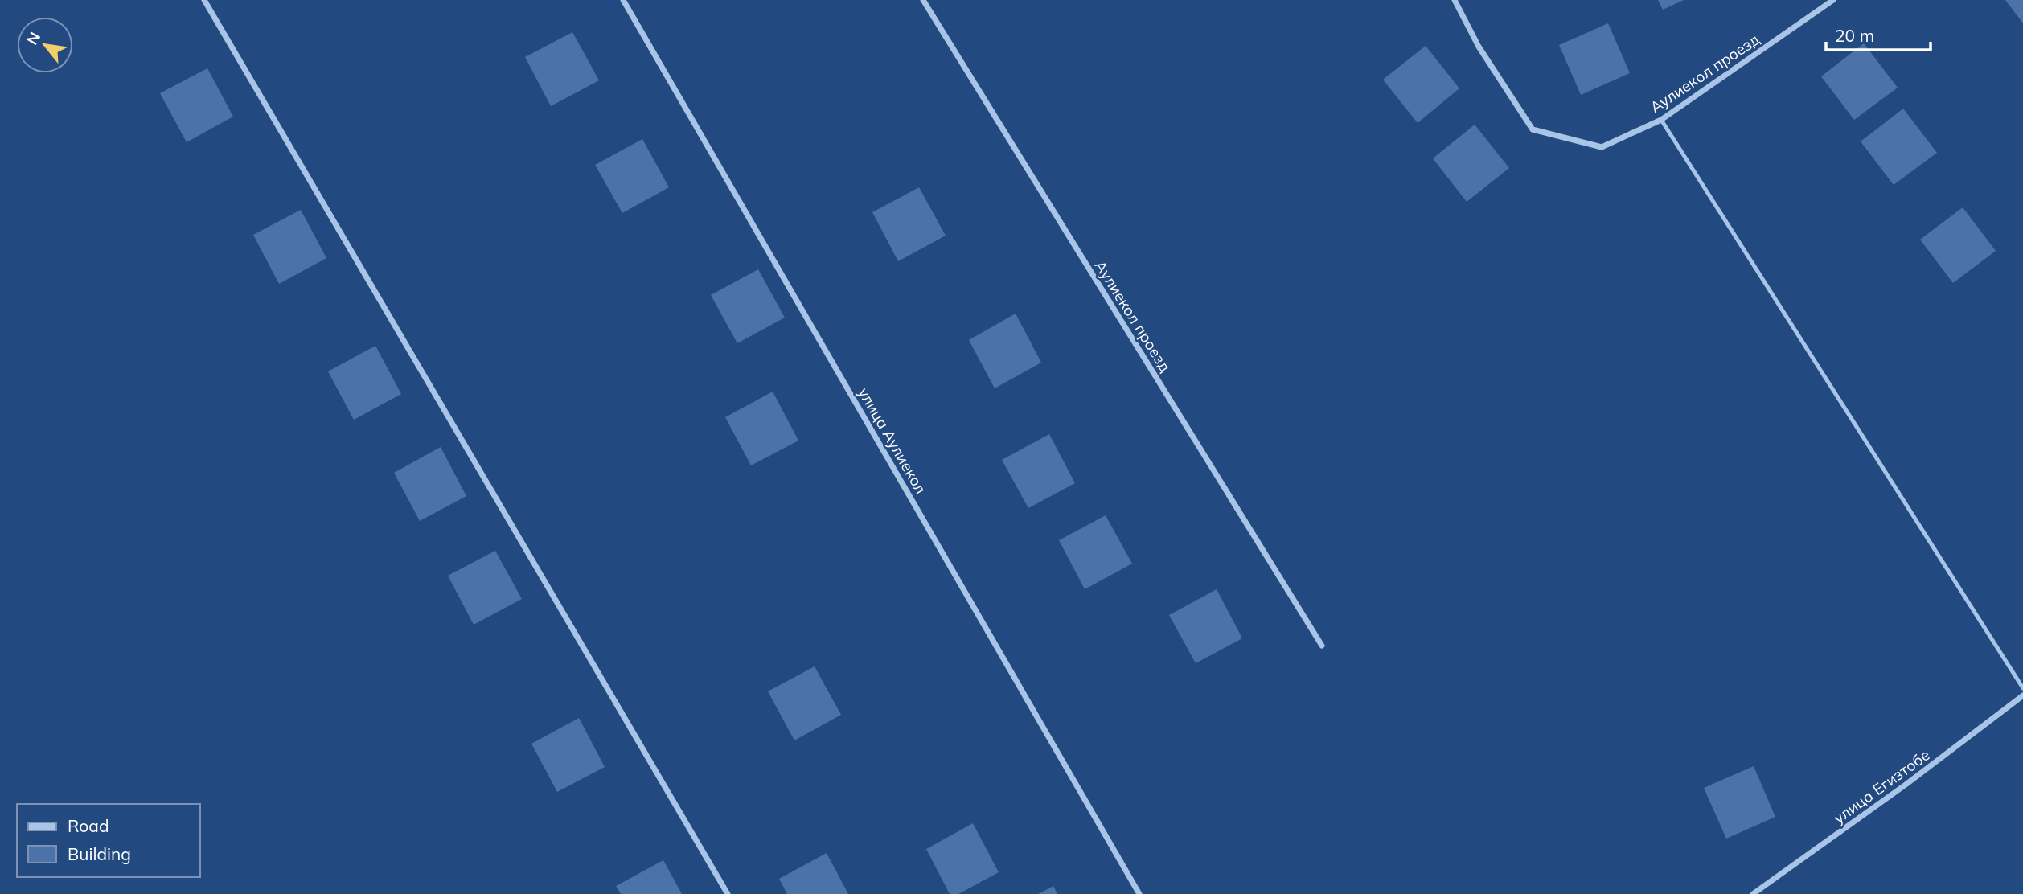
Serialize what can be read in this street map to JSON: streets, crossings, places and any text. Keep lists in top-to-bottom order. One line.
{"streets":{"street":["Аулиекол проезд","улица Аулиекол","улица Егизтобе"]},"legend":["Road","Building"],"scale_bar":"20 m","north":"top left"}
